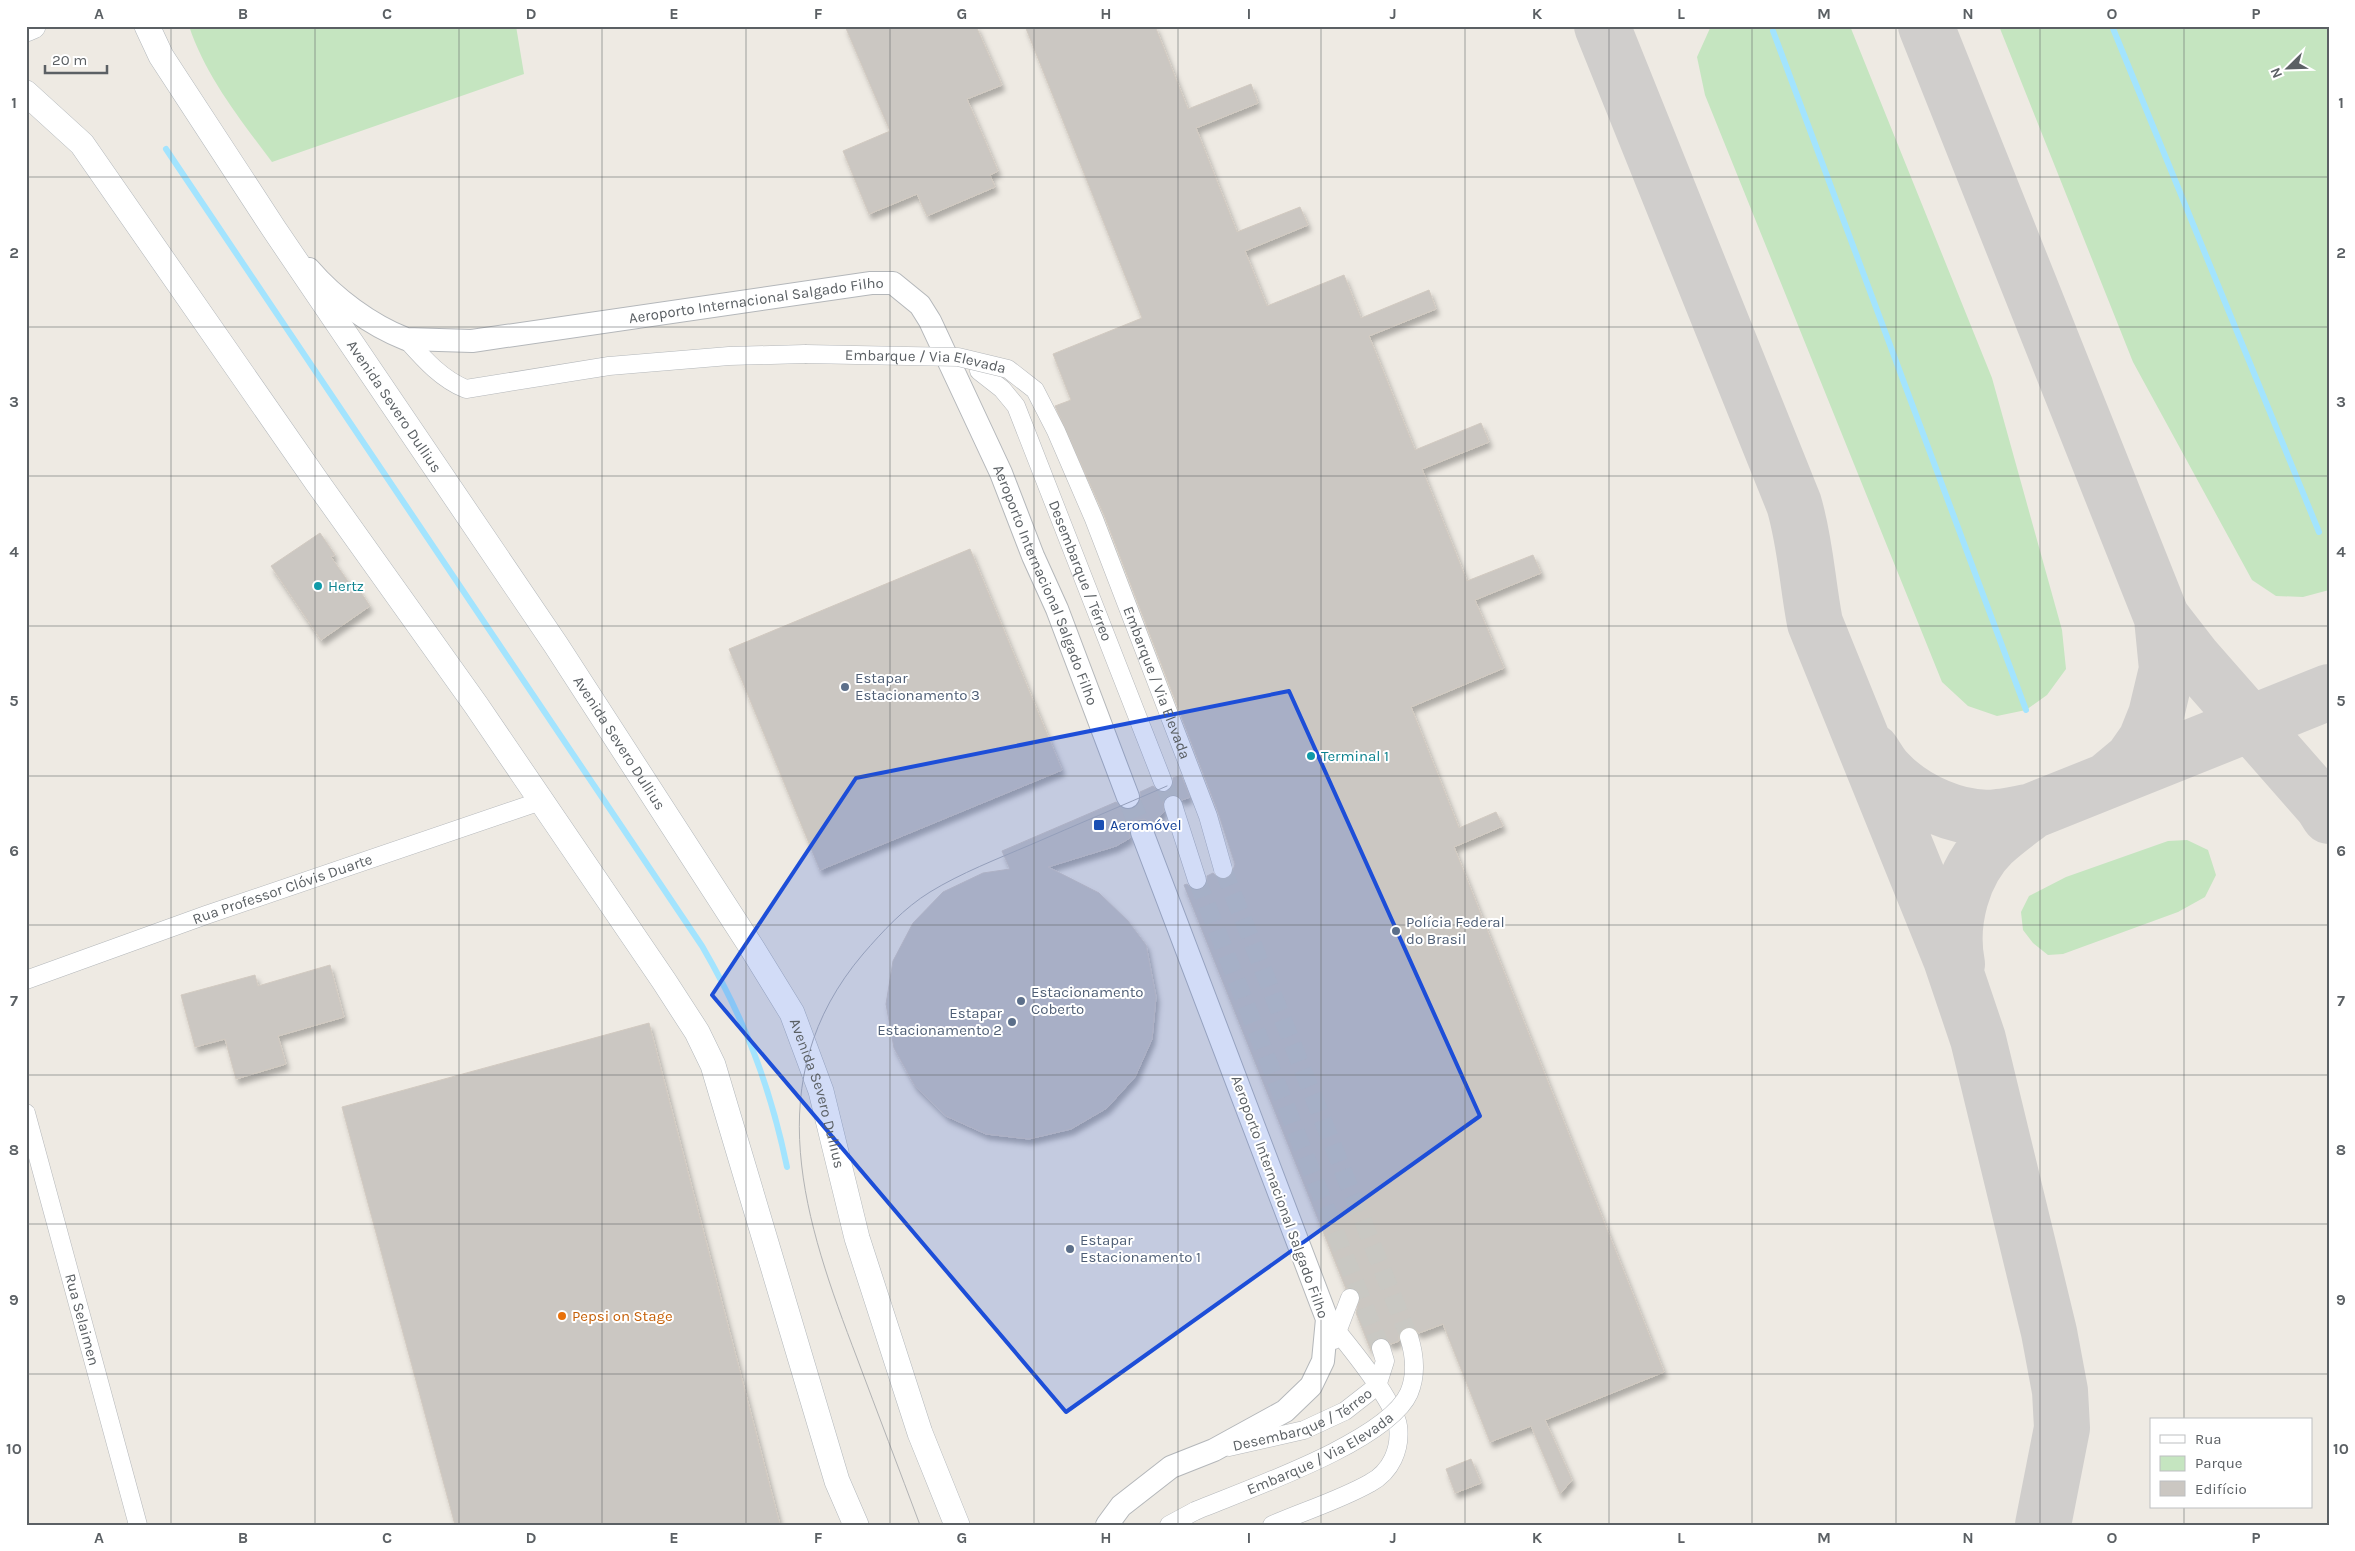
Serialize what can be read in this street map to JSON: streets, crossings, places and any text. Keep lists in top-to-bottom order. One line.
{"streets":{"main road":["Avenida Severo Dullius"],"street":["Aeroporto Internacional Salgado Filho","Embarque / Via Elevada","Desembarque / Térreo","Rua Professor Clóvis Duarte","Rua Selaimen"]},"crossings":[["Aeroporto Internacional Salgado Filho","Embarque / Via Elevada"],["Aeroporto Internacional Salgado Filho","Avenida Severo Dullius"],["Aeroporto Internacional Salgado Filho","Desembarque / Térreo"]],"places":{"other":["Hertz","Estapar Estacionamento 3","Terminal 1","Polícia Federal do Brasil","Estacionamento Coberto","Estapar Estacionamento 2","Estapar Estacionamento 1","Pepsi on Stage"],"transit":["Aeromóvel"]},"legend":["Rua","Parque","Edifício"],"scale_bar":"20 m","north":"bottom left","grid":{"columns":["A","B","C","D","E","F","G","H","I","J","K","L","M","N","O","P"],"rows":["1","2","3","4","5","6","7","8","9","10"]}}
